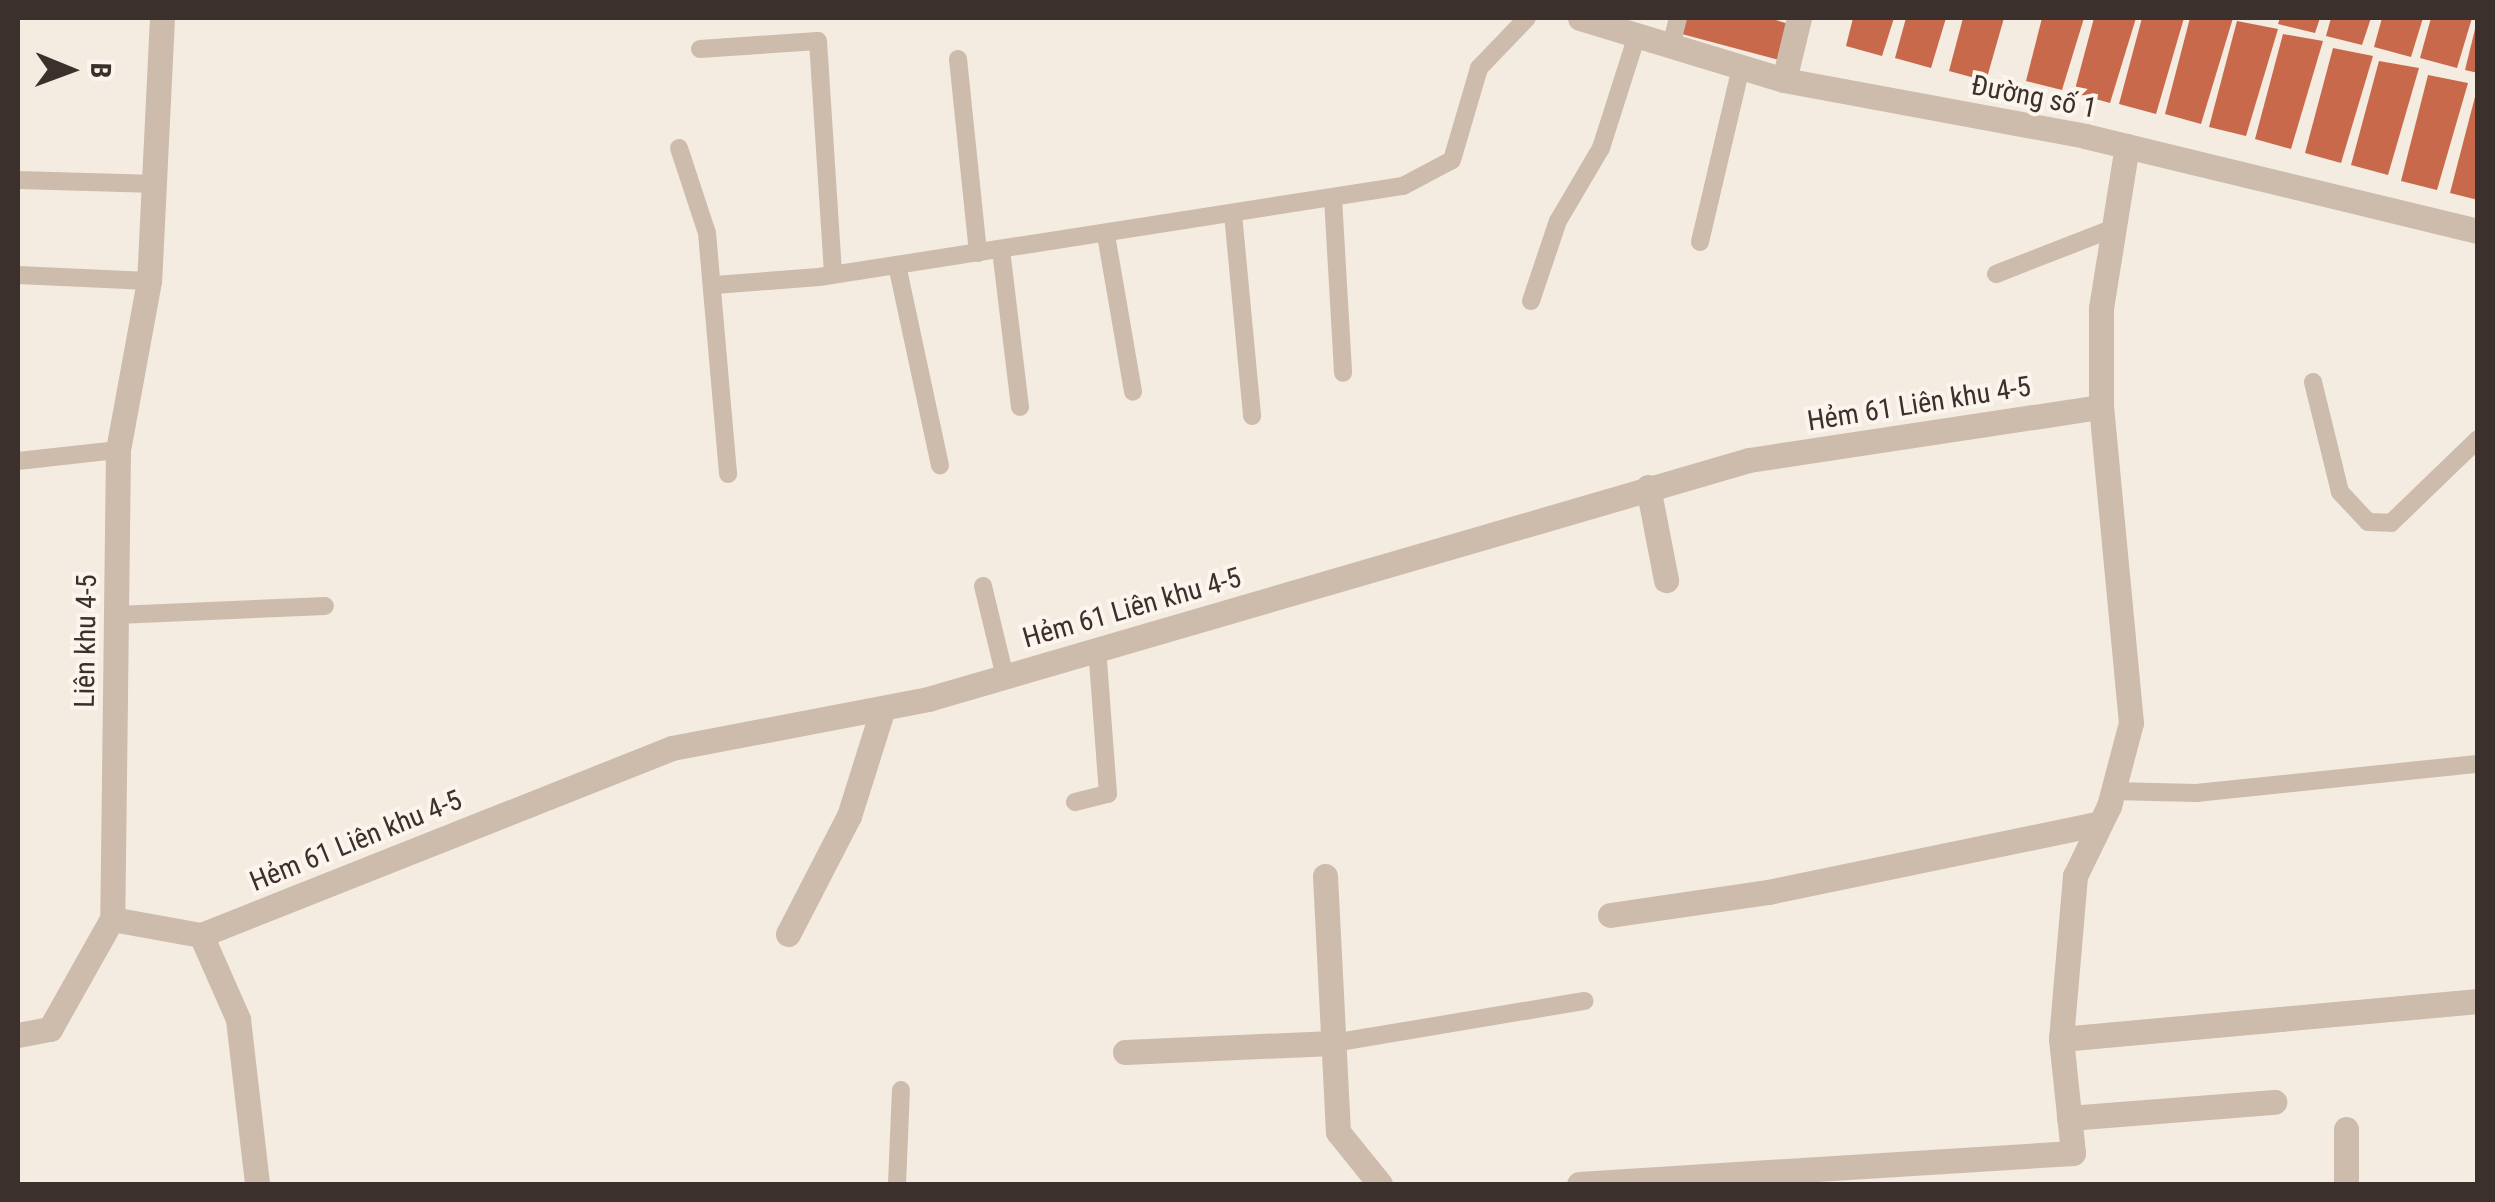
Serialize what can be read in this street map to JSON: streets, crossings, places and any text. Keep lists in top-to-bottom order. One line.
{"streets":{"street":["Đường số 1","Hẻm 61 Liên khu 4-5","Liên khu 4-5"]},"north":"right"}
